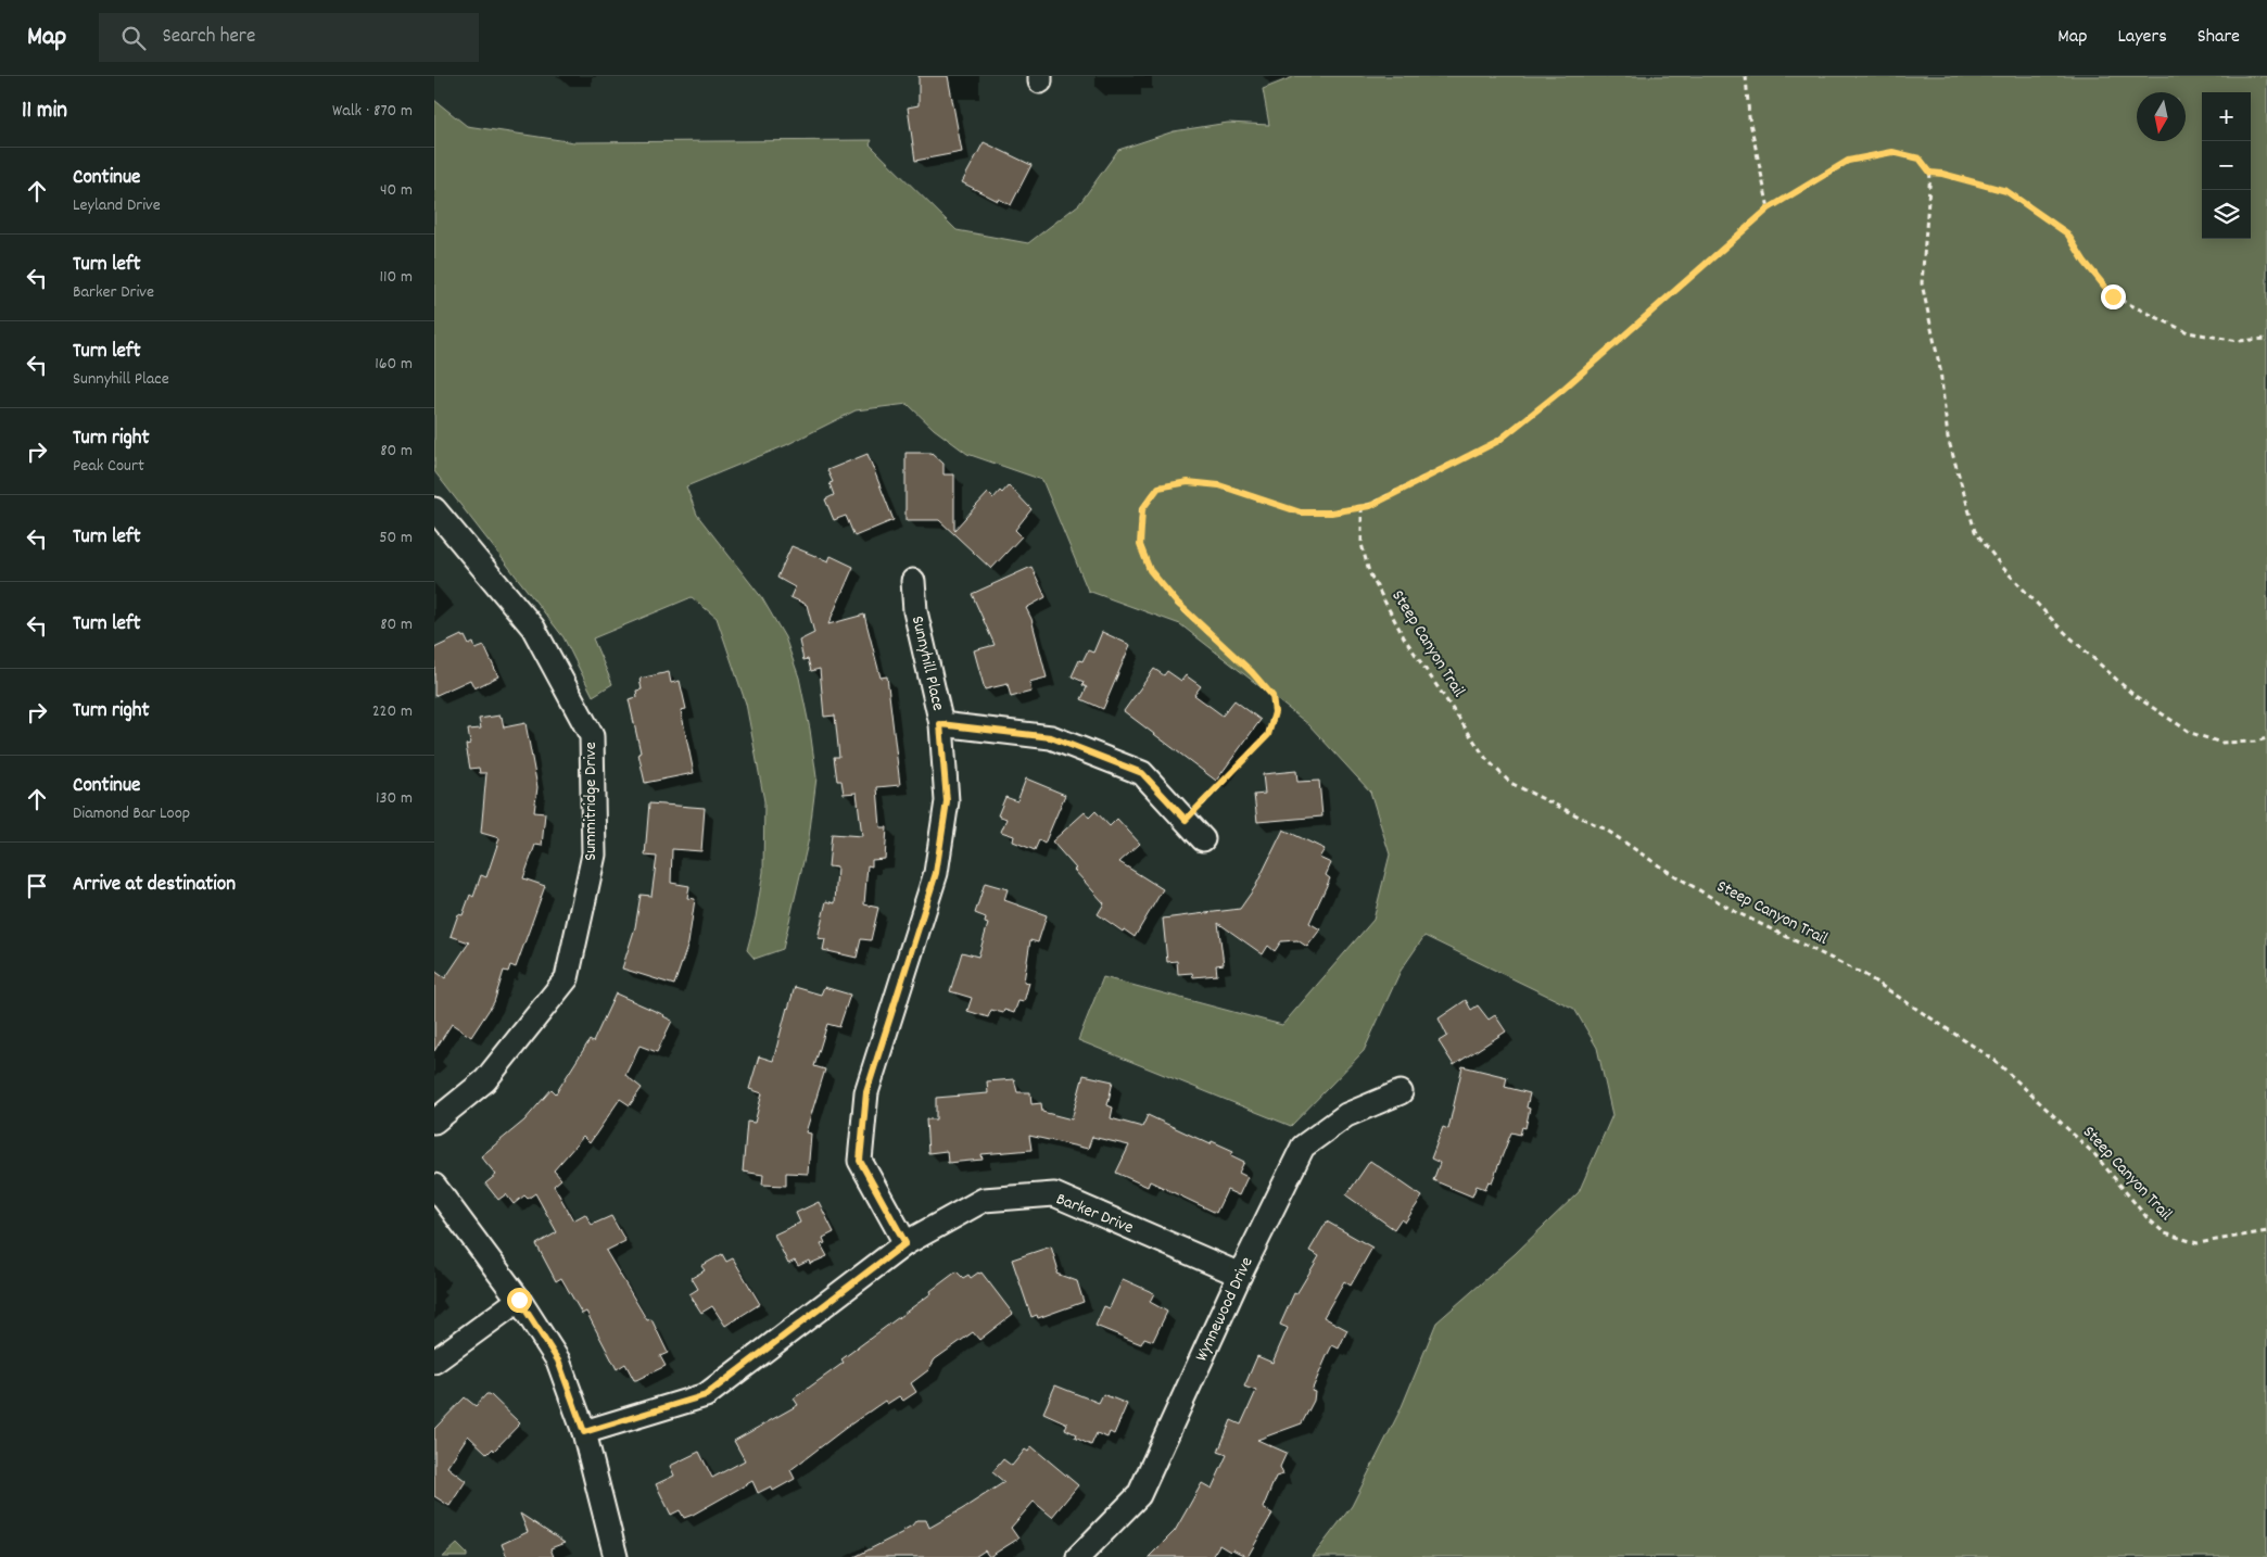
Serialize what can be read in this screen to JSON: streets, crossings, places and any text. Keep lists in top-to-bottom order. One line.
{"streets":{"street":["Sunnyhill Place","Summitridge Drive","Barker Drive","Wynnewood Drive"],"path":["Steep Canyon Trail"]},"crossings":[["Sunnyhill Place","Barker Drive"],["Barker Drive","Wynnewood Drive"]],"north":"bottom","page":{"header":"Map","search":"Search here","nav":["Map","Layers","Share"],"heading":["11 min","Walk · 870 m"],"map_buttons":["+","−"],"list":[["Continue","Leyland Drive","40 m"],["Turn left","Barker Drive","110 m"],["Turn left","Sunnyhill Place","160 m"],["Turn right","Peak Court","80 m"],["Turn left","50 m"],["Turn left","80 m"],["Turn right","220 m"],["Continue","Diamond Bar Loop","130 m"],"Arrive at destination"]}}
